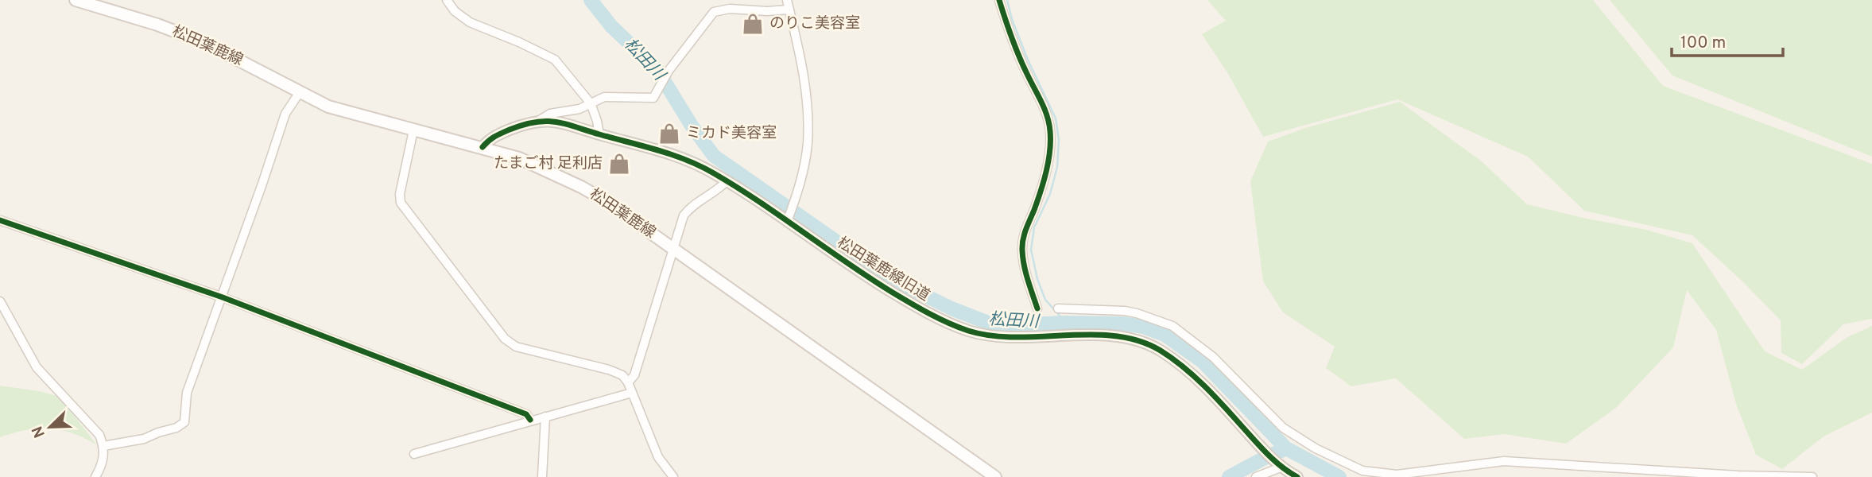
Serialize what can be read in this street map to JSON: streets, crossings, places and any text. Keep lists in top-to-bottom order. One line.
{"streets":{"main road":["松田葉鹿線"],"street":["松田葉鹿線旧道"]},"crossings":[["松田葉鹿線","松田葉鹿線旧道"]],"water":["松田川"],"places":{"shop":["のりこ美容室","ミカド美容室","たまご村 足利店"]},"scale_bar":"100 m","north":"bottom left"}
